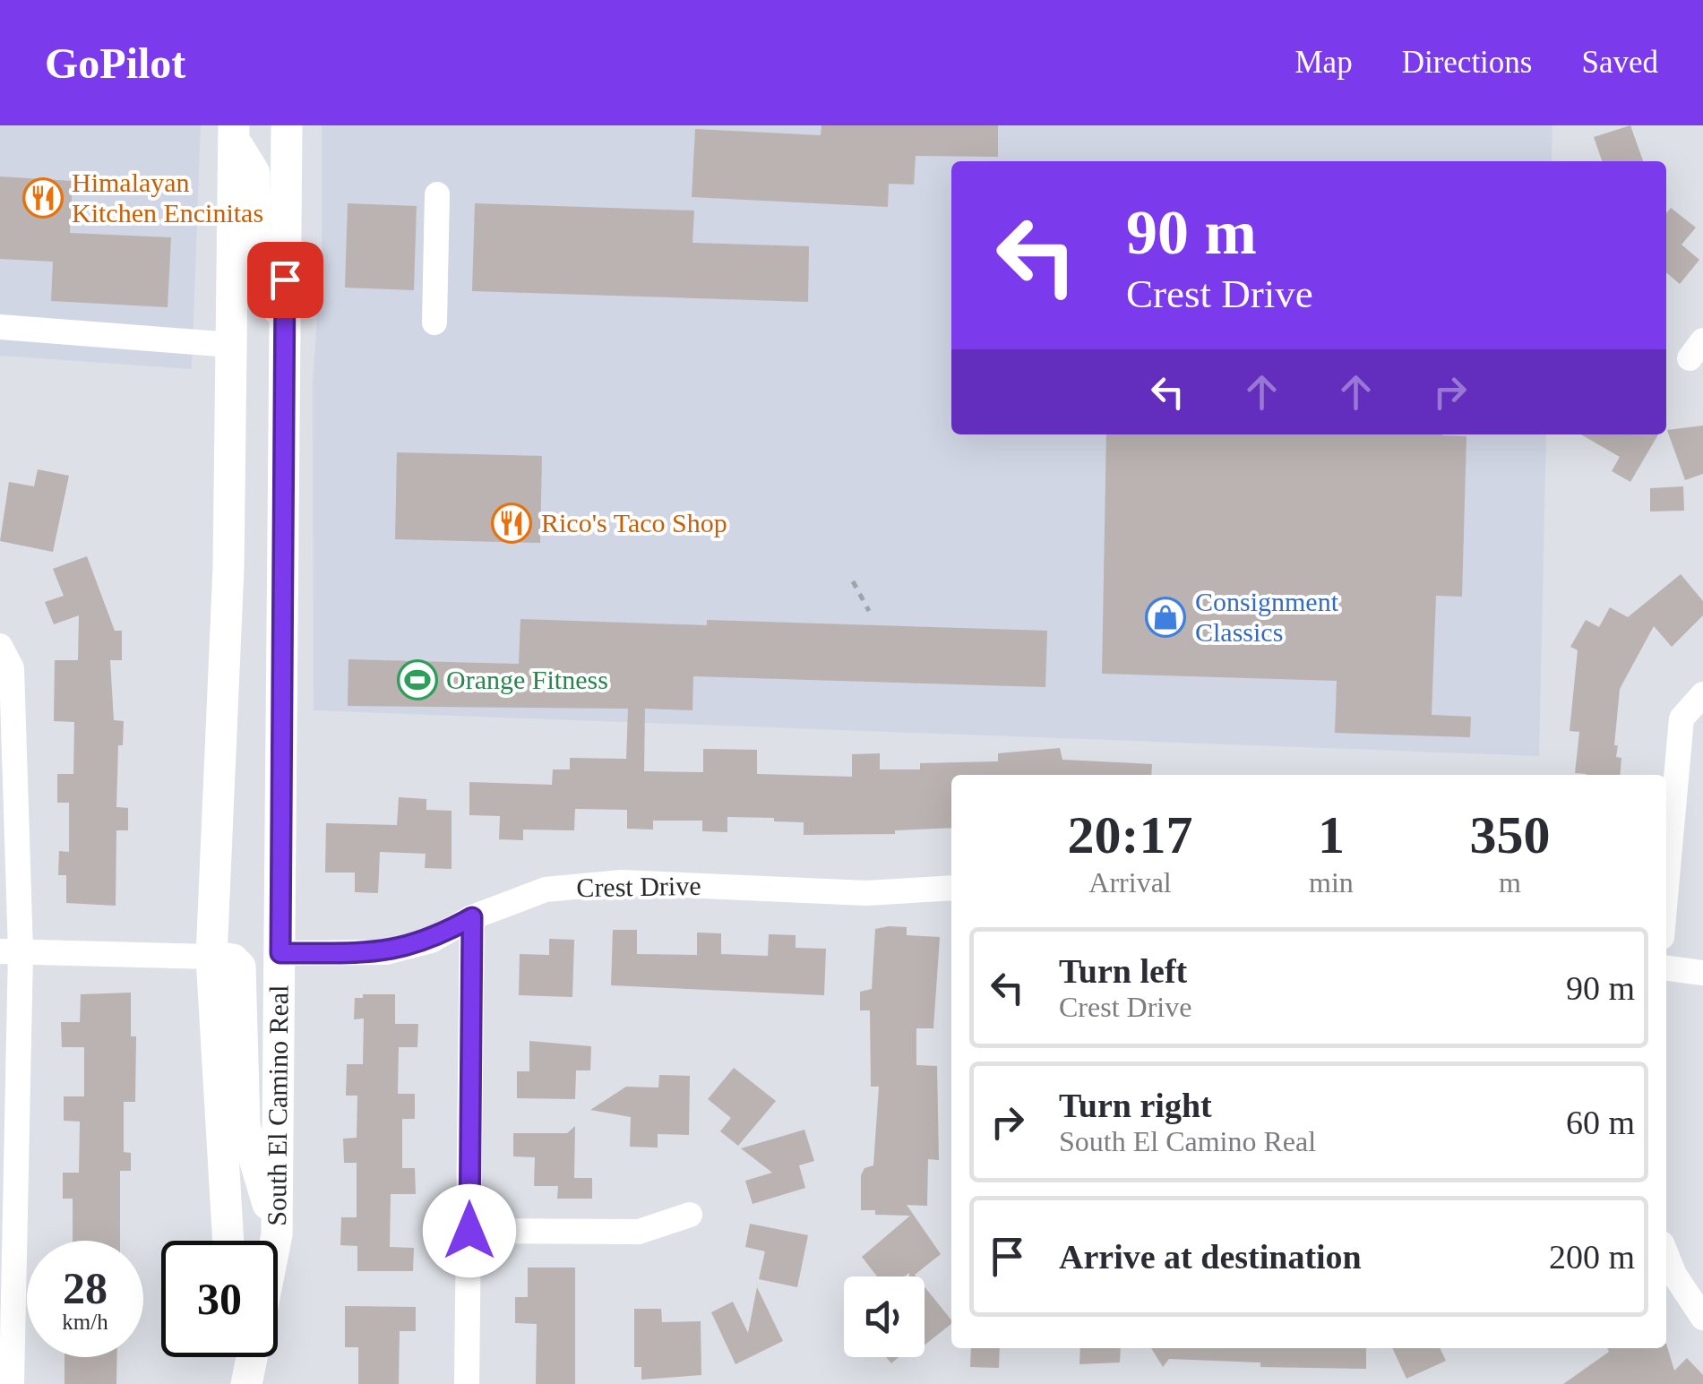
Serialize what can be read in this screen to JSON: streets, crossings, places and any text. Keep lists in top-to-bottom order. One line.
{"streets":{"main road":["South El Camino Real"],"street":["Crest Drive"]},"crossings":[["Crest Drive","South El Camino Real"]],"places":{"restaurant":["Himalayan Kitchen Encinitas","Rico's Taco Shop"],"shop":["Consignment Classics"],"sports":["Orange Fitness"]},"page":{"header":"GoPilot","nav":["Map","Directions","Saved"],"turn":["90 m","Crest Drive"],"eta":["20:17","Arrival","1","min","350","m"],"list":[{"name":"Turn left","note":"Crest Drive","value":"90 m"},{"name":"Turn right","note":"South El Camino Real","value":"60 m"},{"name":"Arrive at destination","value":"200 m"}],"speed":"28 km/h","limit":"30"}}
